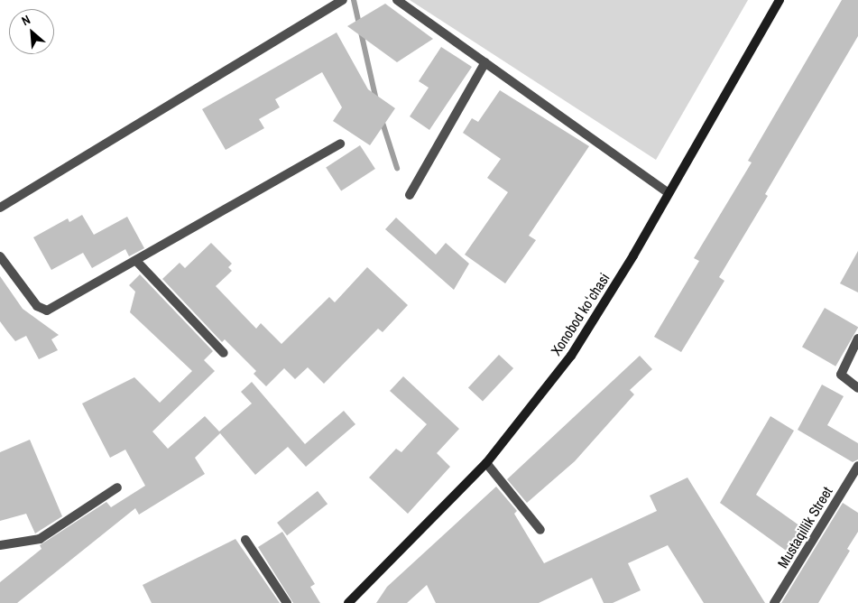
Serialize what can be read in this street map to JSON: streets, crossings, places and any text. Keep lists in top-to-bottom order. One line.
{"streets":{"main road":["Xonobod koʻchasi"],"street":["Mustaqillik Street"]},"north":"top left"}
